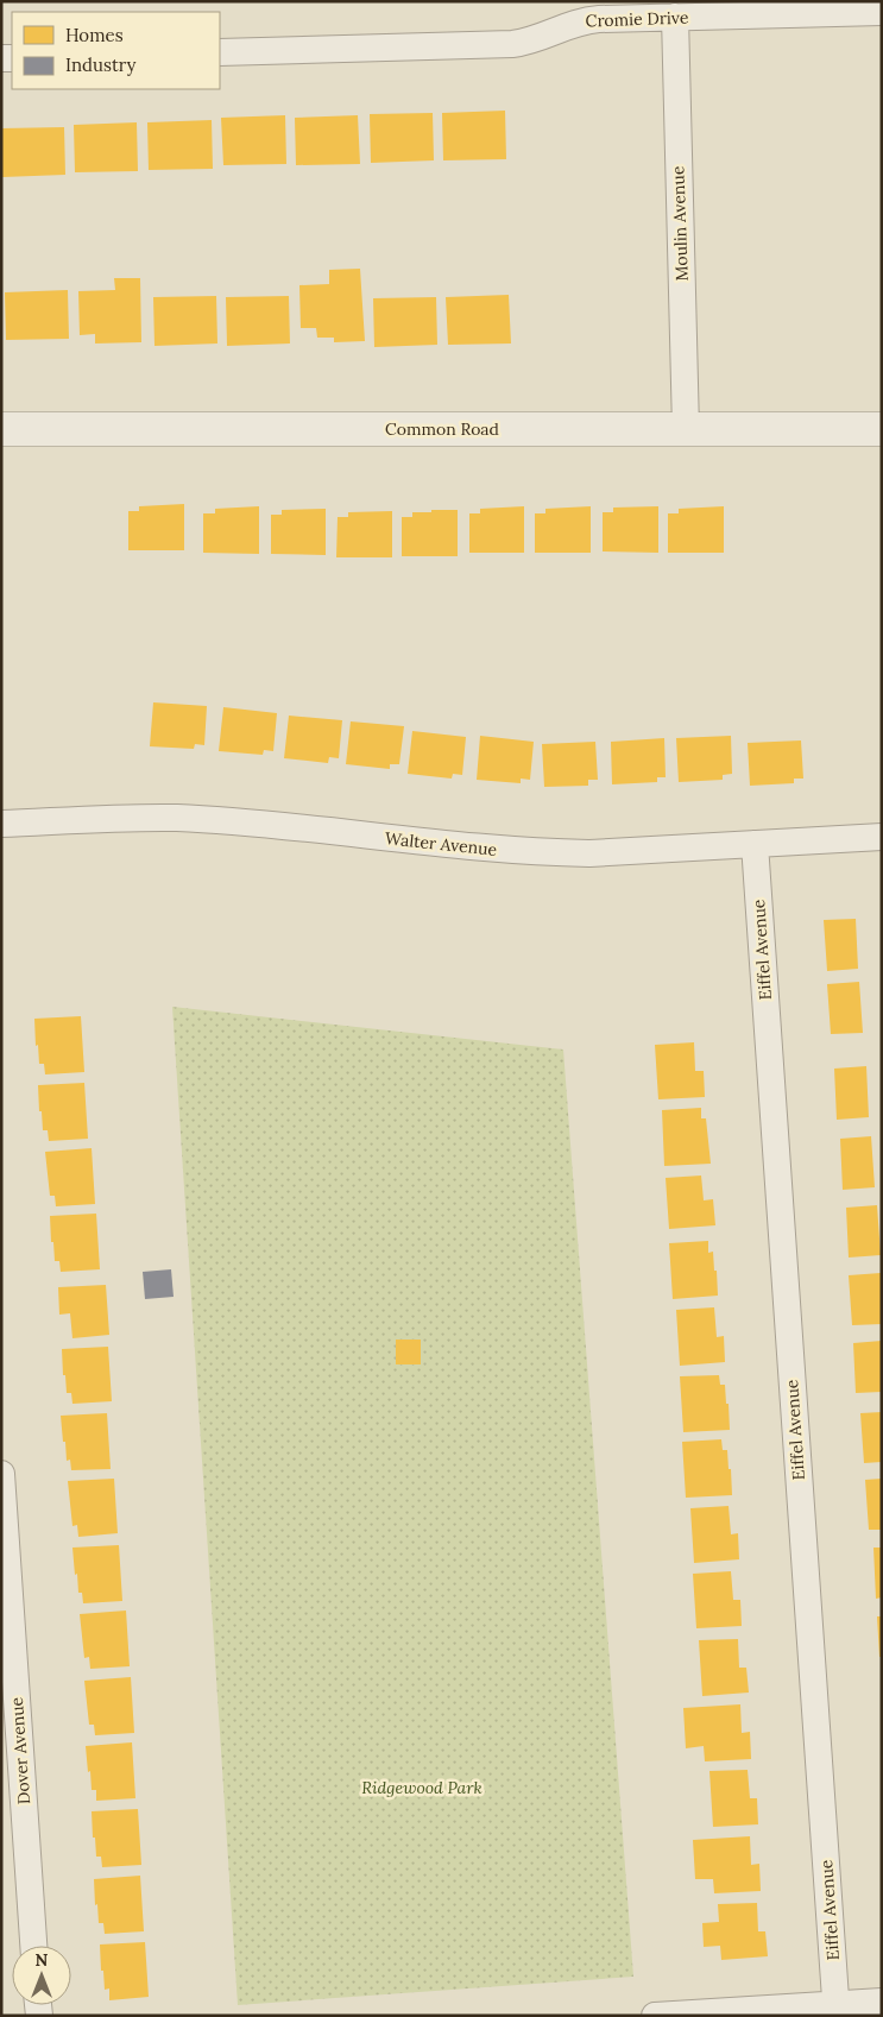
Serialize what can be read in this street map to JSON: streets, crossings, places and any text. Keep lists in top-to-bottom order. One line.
{"streets":{"street":["Cromie Drive","Moulin Avenue","Common Road","Walter Avenue","Eiffel Avenue","Dover Avenue"]},"crossings":[["Cromie Drive","Moulin Avenue"],["Moulin Avenue","Common Road"],["Walter Avenue","Eiffel Avenue"]],"parks":["Ridgewood Park"],"legend":["Homes","Industry"],"north":"top"}
